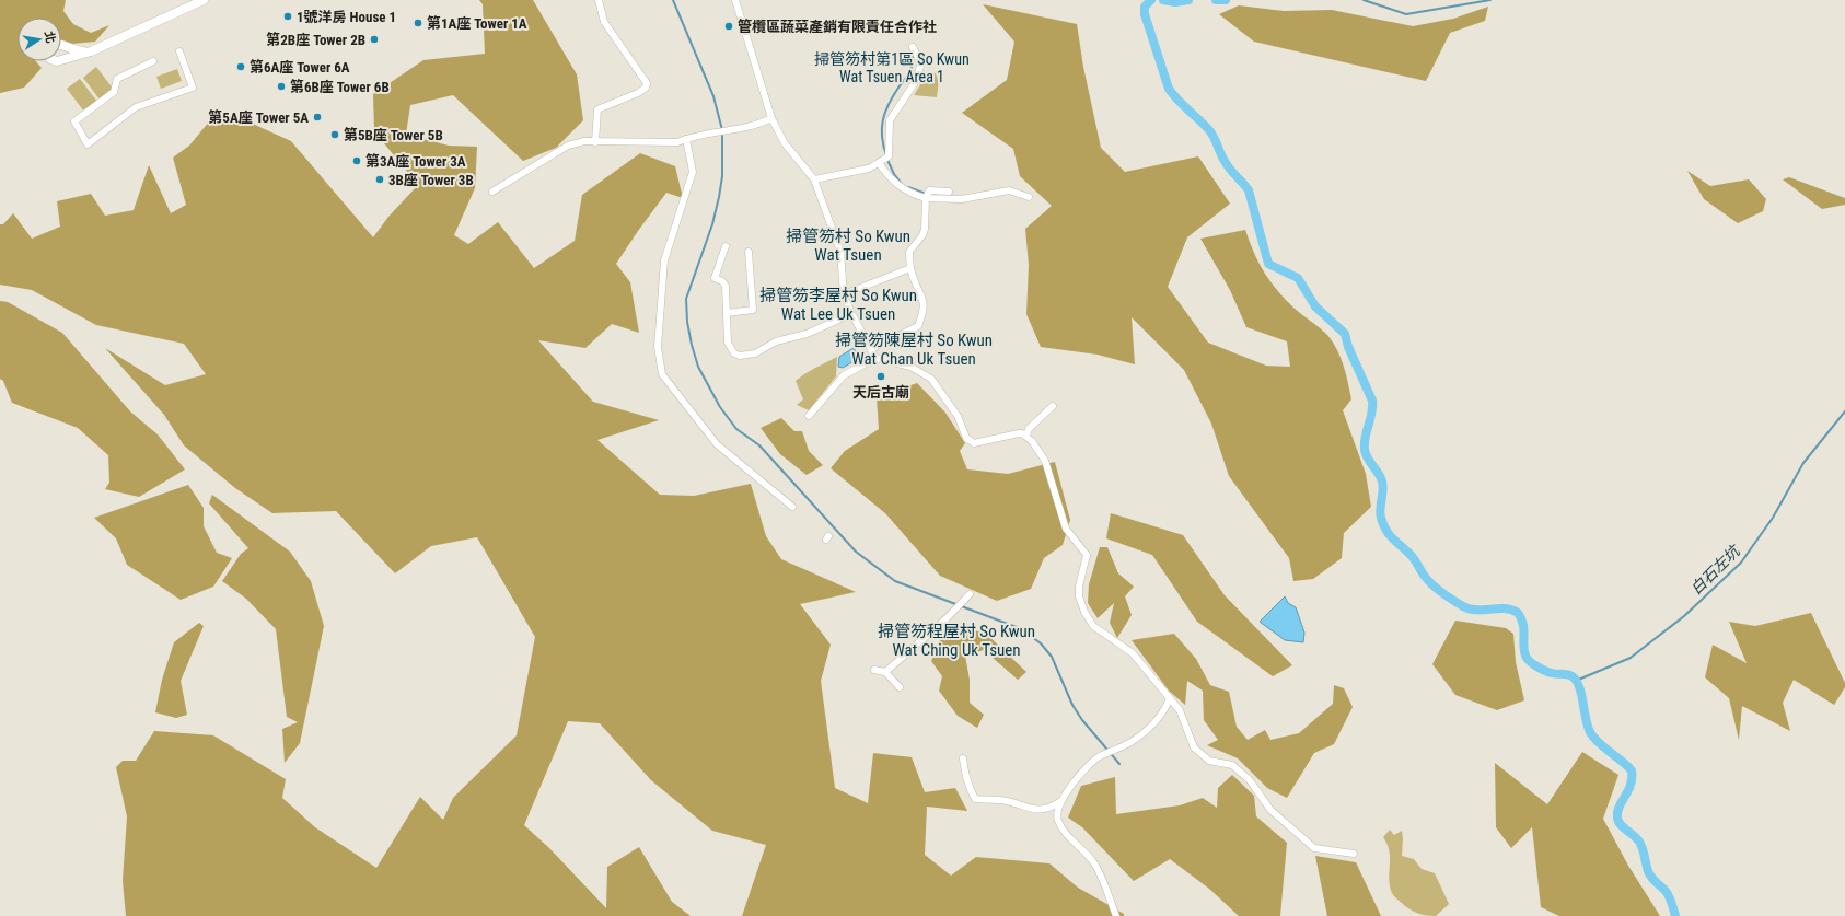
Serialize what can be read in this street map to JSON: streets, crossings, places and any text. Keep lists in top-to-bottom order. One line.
{"districts":["掃管笏村第1區 So Kwun Wat Tsuen Area 1","掃管笏村 So Kwun Wat Tsuen","掃管笏李屋村 So Kwun Wat Lee Uk Tsuen","掃管笏陳屋村 So Kwun Wat Chan Uk Tsuen","掃管笏程屋村 So Kwun Wat Ching Uk Tsuen"],"water":["白石左坑"],"places":["1號洋房 House 1","第1A座 Tower 1A","管欖區蔬菜產銷有限責任合作社","第2B座 Tower 2B","第6A座 Tower 6A","第6B座 Tower 6B","第5A座 Tower 5A","第5B座 Tower 5B","第3A座 Tower 3A","3B座 Tower 3B","天后古廟"],"north":"right"}
